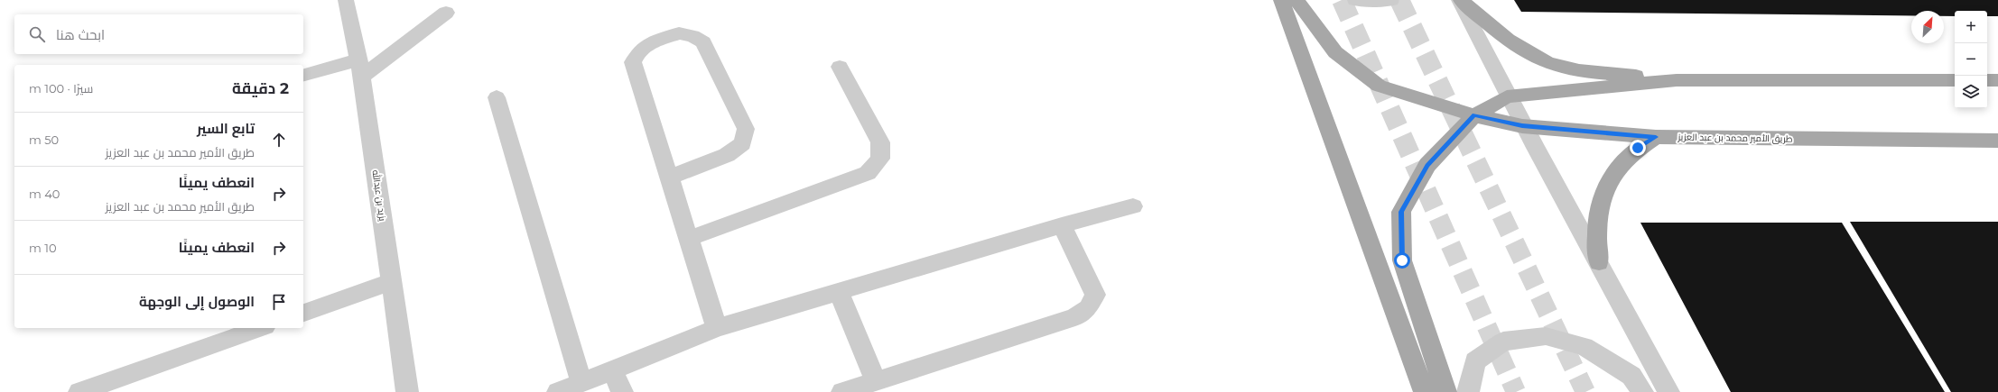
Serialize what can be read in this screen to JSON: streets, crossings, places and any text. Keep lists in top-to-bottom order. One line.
{"streets":{"main road":["طريق الأمير محمد بن عبد العزيز"],"street":["يزيد بن عبدالله"]},"north":"top right","page":{"map_buttons":["+","−"],"search":"ابحث هنا","heading":["2 دقيقة","سيرًا · 100 m"],"list":[["تابع السير","طريق الأمير محمد بن عبد العزيز","50 m"],["انعطف يمينًا","طريق الأمير محمد بن عبد العزيز","40 m"],["انعطف يمينًا","10 m"],"الوصول إلى الوجهة"]}}
